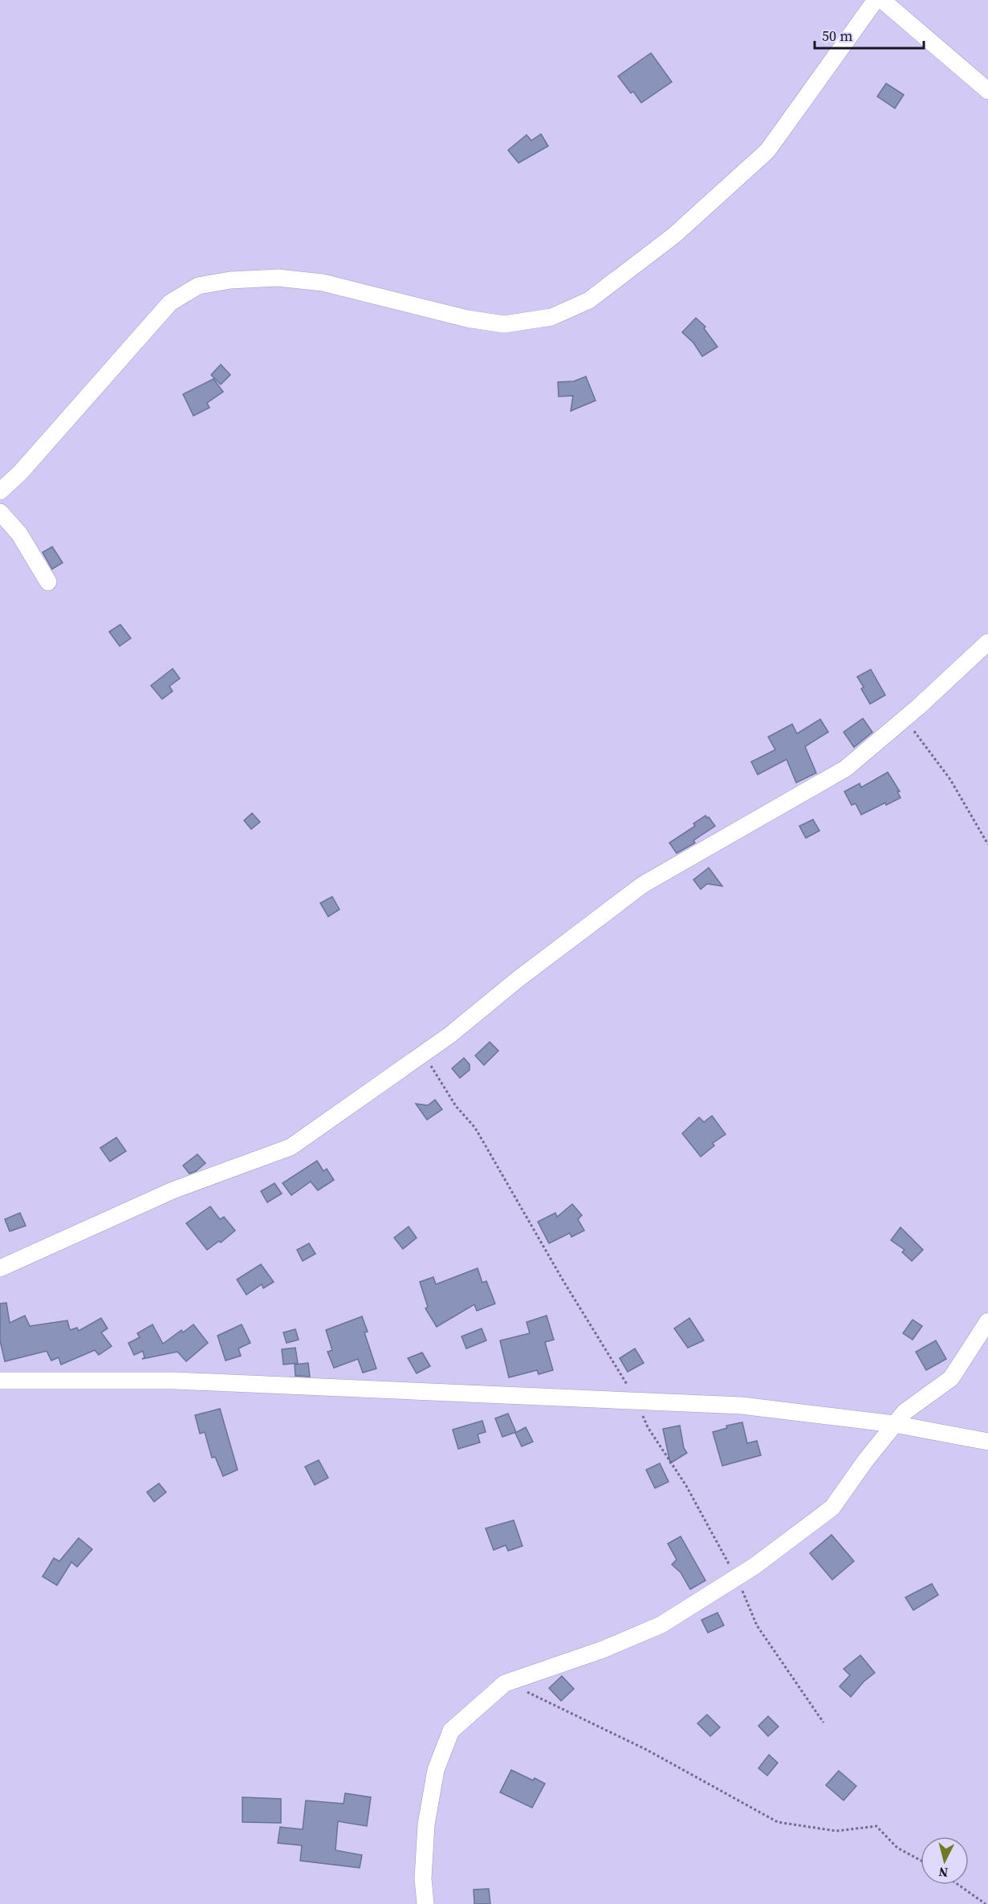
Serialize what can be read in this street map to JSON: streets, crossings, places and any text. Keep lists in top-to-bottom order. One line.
{"scale_bar":"50 m","north":"bottom"}
